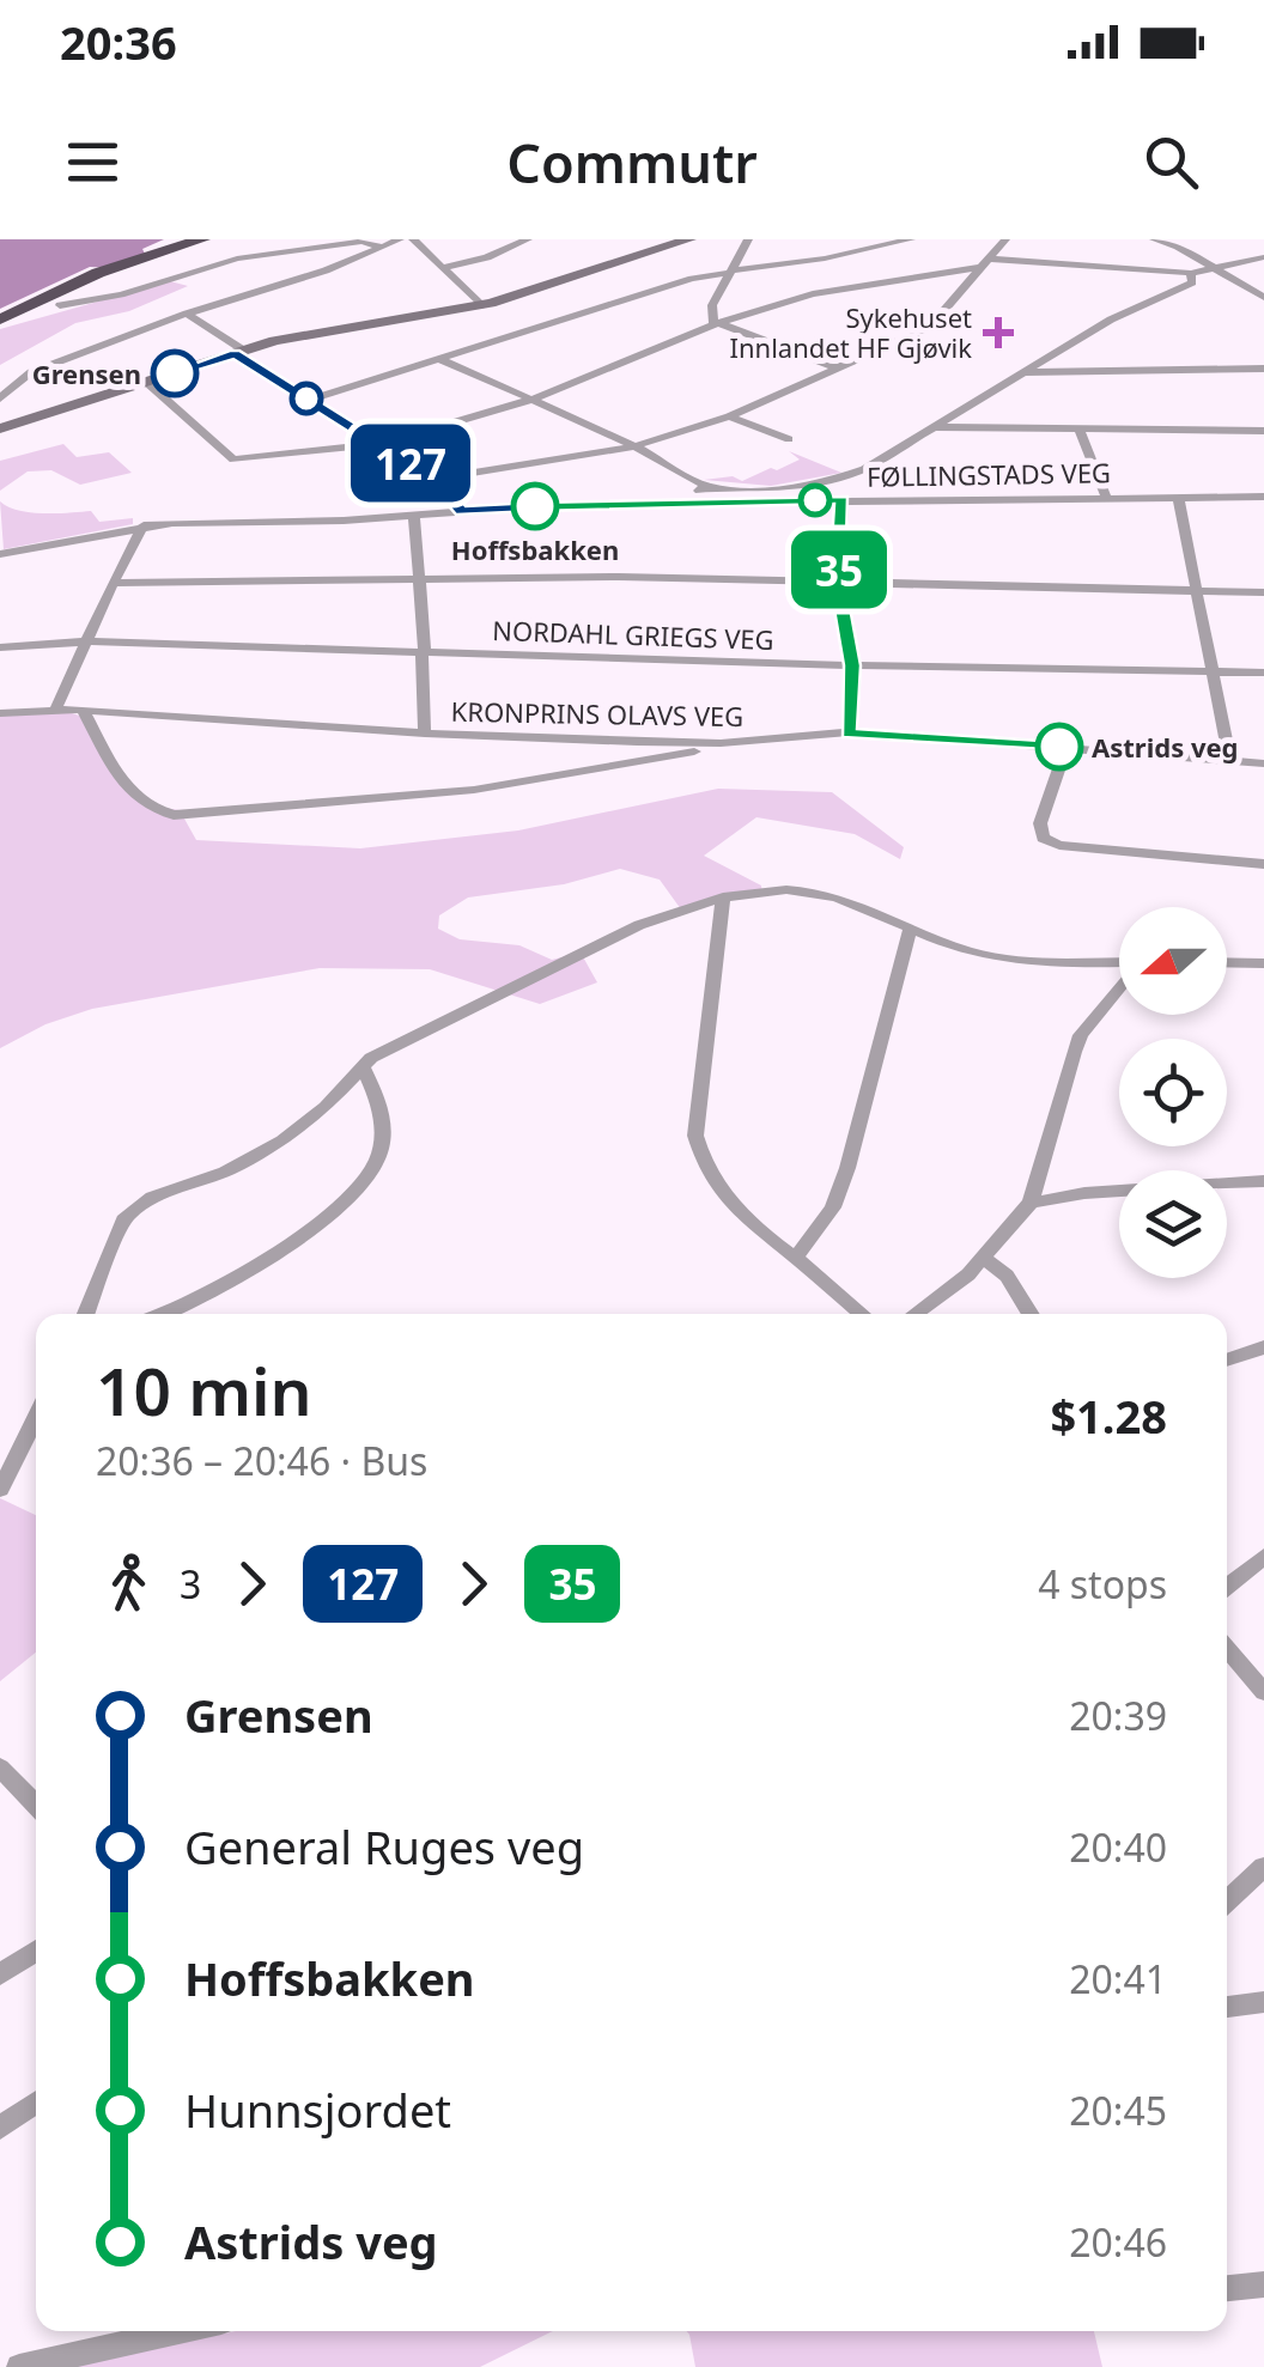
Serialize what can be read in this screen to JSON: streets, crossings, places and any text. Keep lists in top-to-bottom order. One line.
{"streets":{"street":["FØLLINGSTADS VEG","NORDAHL GRIEGS VEG","KRONPRINS OLAVS VEG"]},"places":{"health":["Sykehuset Innlandet HF Gjøvik"],"other":["Grensen","Hoffsbakken","Astrids veg"]},"lines":["bus line 127","bus line 35"],"north":"left","page":{"status":"20:36","header":"Commutr","on_map":["127","35"],"heading":["10 min","20:36 – 20:46 · Bus","$1.28"],"legs":["3","127","35","4 stops"],"list":[{"name":"Grensen","value":"20:39"},{"name":"General Ruges veg","value":"20:40"},{"name":"Hoffsbakken","value":"20:41"},{"name":"Hunnsjordet","value":"20:45"},{"name":"Astrids veg","value":"20:46"}]}}
